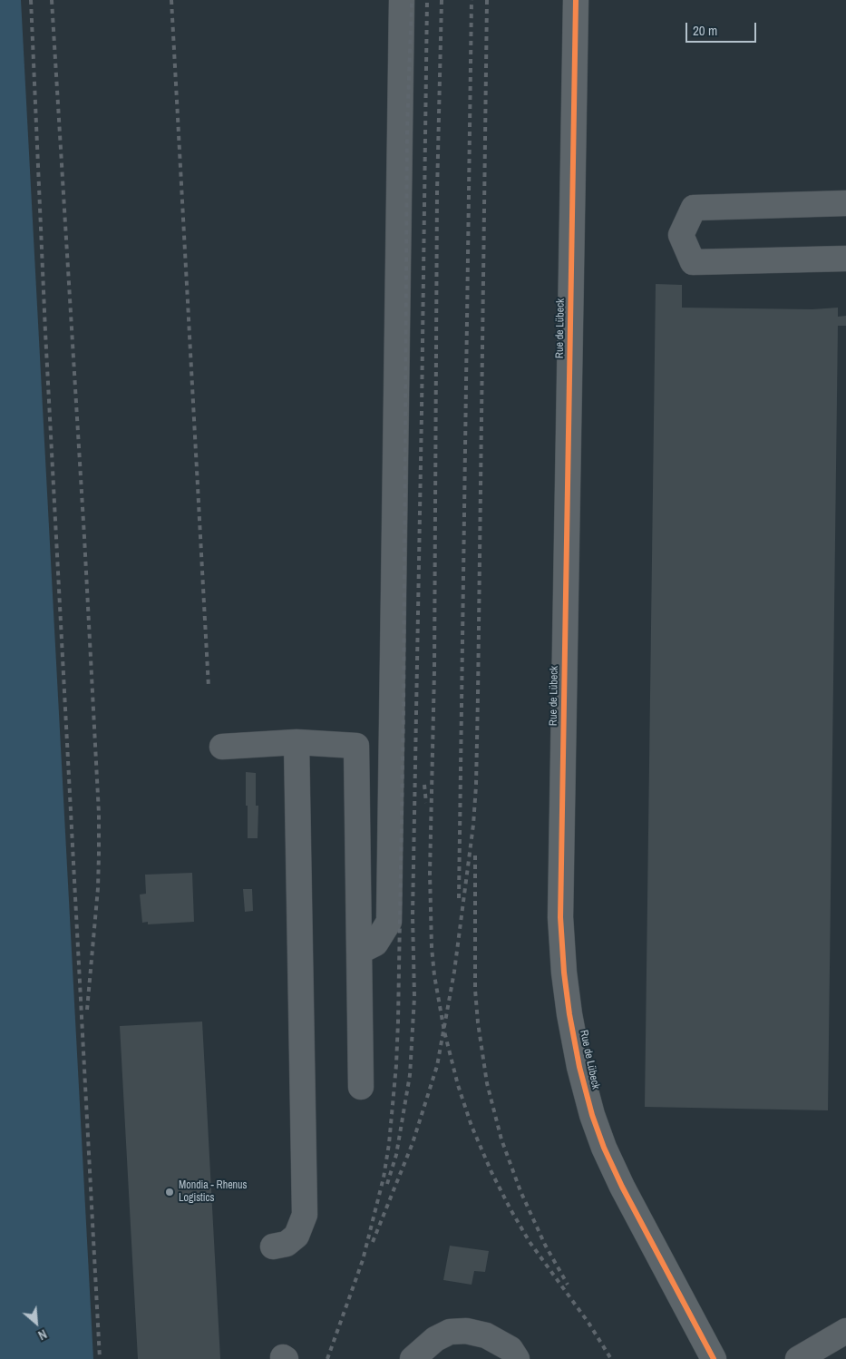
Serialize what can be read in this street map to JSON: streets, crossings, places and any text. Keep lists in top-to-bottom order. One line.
{"streets":{"main road":["Rue de Lübeck"]},"places":["Mondia - Rhenus Logistics"],"scale_bar":"20 m","north":"bottom right"}
